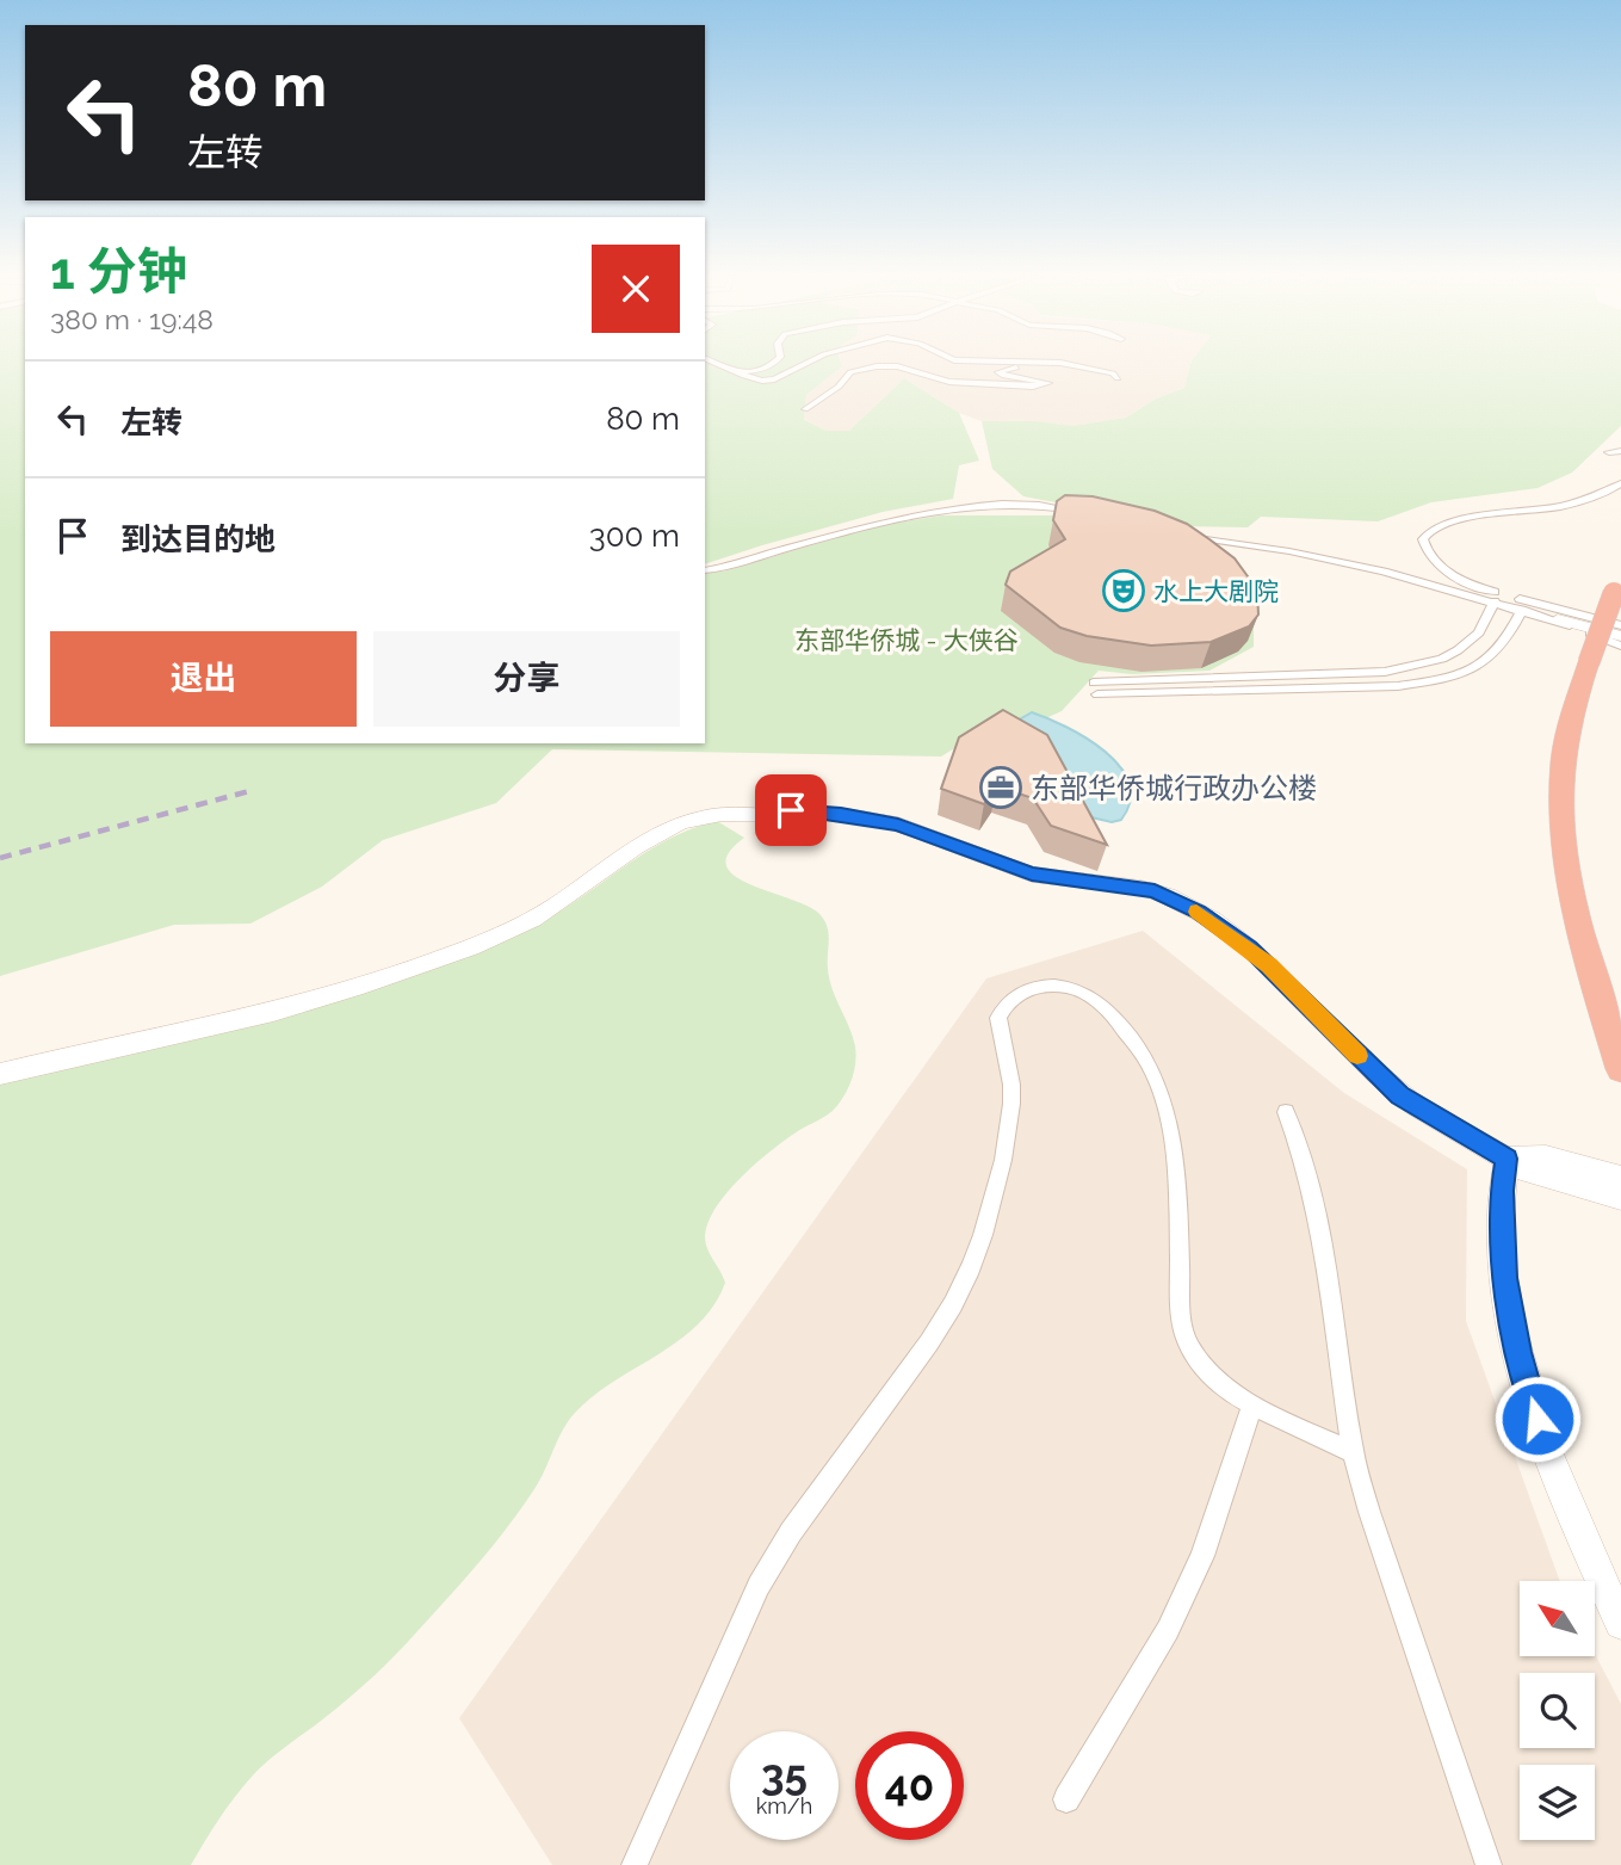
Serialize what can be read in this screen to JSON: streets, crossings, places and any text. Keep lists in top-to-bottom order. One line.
{"parks":["东部华侨城 - 大侠谷"],"places":{"theatre":["水上大剧院"],"office":["东部华侨城行政办公楼"]},"north":"top left","page":{"turn":["80 m","左转"],"heading":["1 分钟","380 m · 19:48"],"list":[{"name":"左转","value":"80 m"},{"name":"到达目的地","value":"300 m"}],"buttons":["退出","分享"],"speed":"35 km/h","limit":"40"}}
